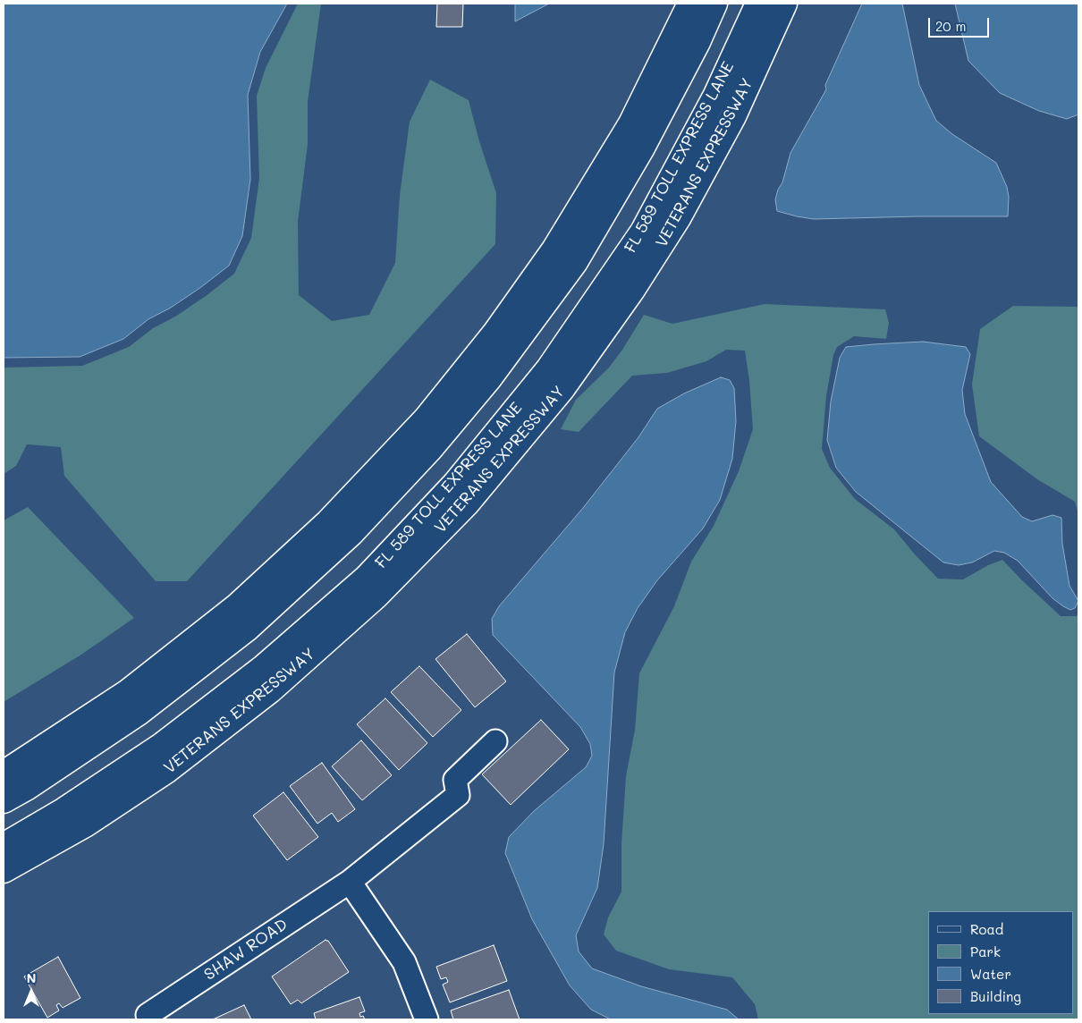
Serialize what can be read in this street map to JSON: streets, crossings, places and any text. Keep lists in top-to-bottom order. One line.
{"streets":{"highway":["FL 589 TOLL EXPRESS LANE","VETERANS EXPRESSWAY"],"street":["SHAW ROAD"]},"legend":["Road","Park","Water","Building"],"scale_bar":"20 m","north":"top"}
